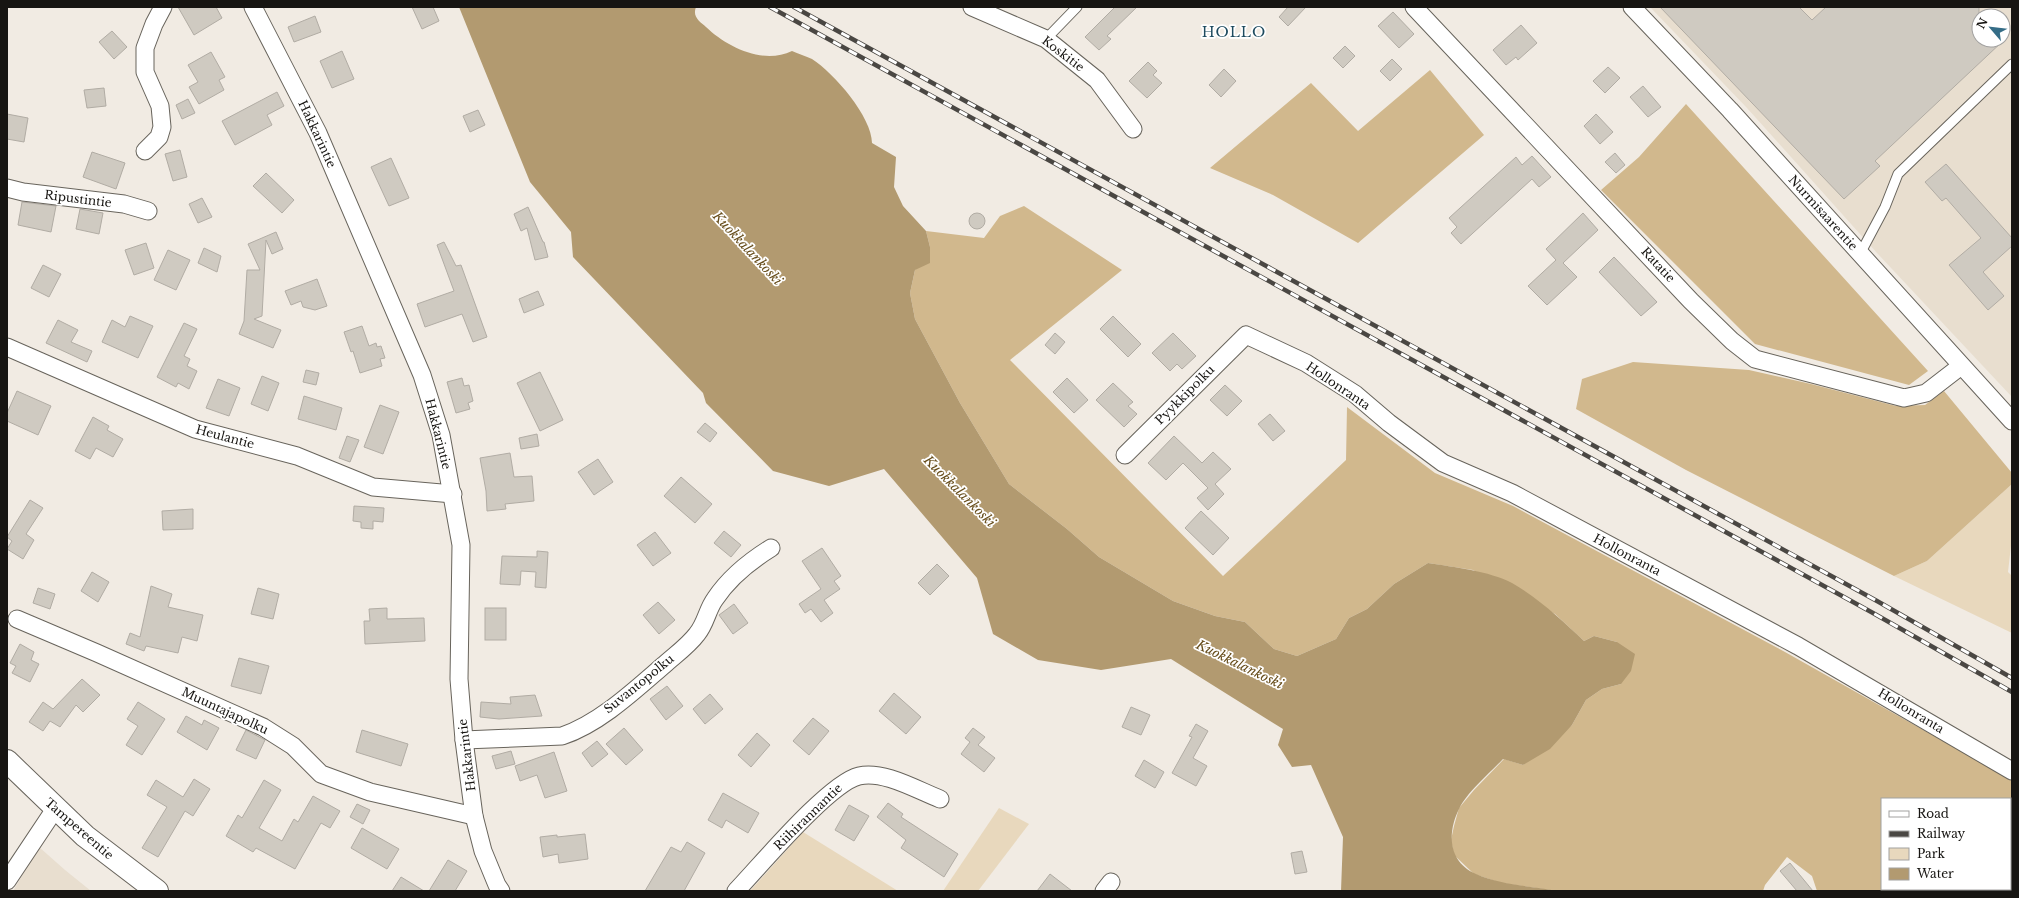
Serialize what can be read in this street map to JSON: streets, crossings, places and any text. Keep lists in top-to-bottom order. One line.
{"streets":{"main road":["Tampereentie"],"street":["Koskitie","Hakkarintie","Ripustintie","Nurmisaarentie","Ratatie","Hollonranta","Pyykkipolku","Heulantie","Suvantopolku","Muuntajapolku","Riihirannantie"]},"crossings":[["Hakkarintie","Heulantie"],["Hakkarintie","Suvantopolku"],["Hakkarintie","Muuntajapolku"],["Nurmisaarentie","Ratatie"],["Hollonranta","Pyykkipolku"]],"districts":["HOLLO"],"water":["Kuokkalankoski"],"legend":["Road","Railway","Park","Water"],"north":"top left"}
